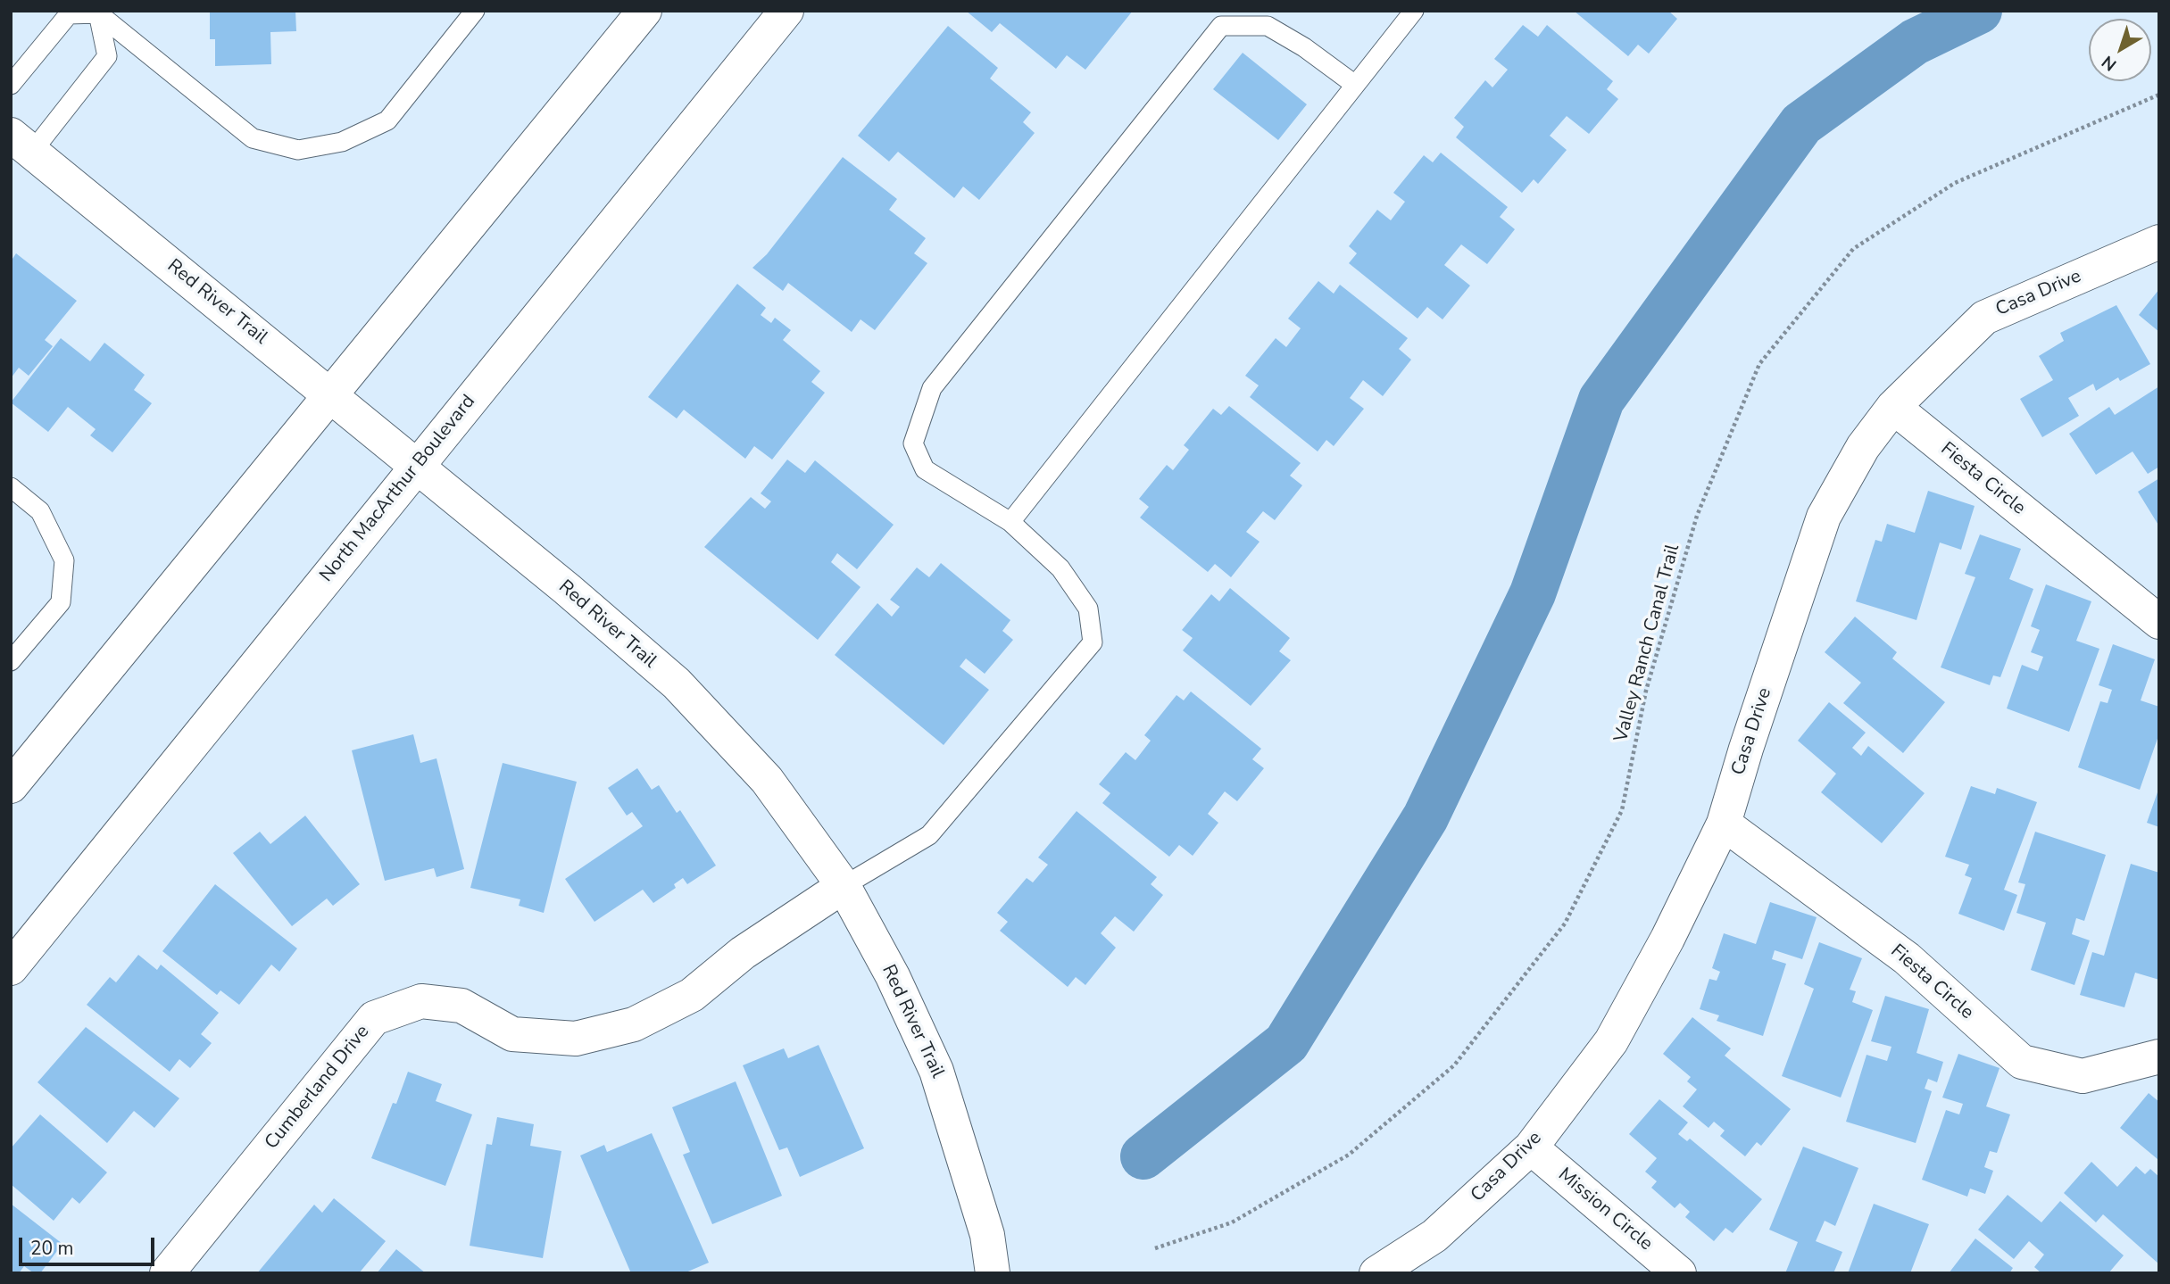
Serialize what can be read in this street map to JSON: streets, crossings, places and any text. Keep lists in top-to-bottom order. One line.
{"streets":{"street":["Casa Drive","Red River Trail","Fiesta Circle","North MacArthur Boulevard","Cumberland Drive","Mission Circle"],"path":["Valley Ranch Canal Trail"]},"crossings":[["Casa Drive","Fiesta Circle"],["Casa Drive","Mission Circle"],["Red River Trail","North MacArthur Boulevard"],["Red River Trail","Cumberland Drive"]],"scale_bar":"20 m","north":"bottom left"}
